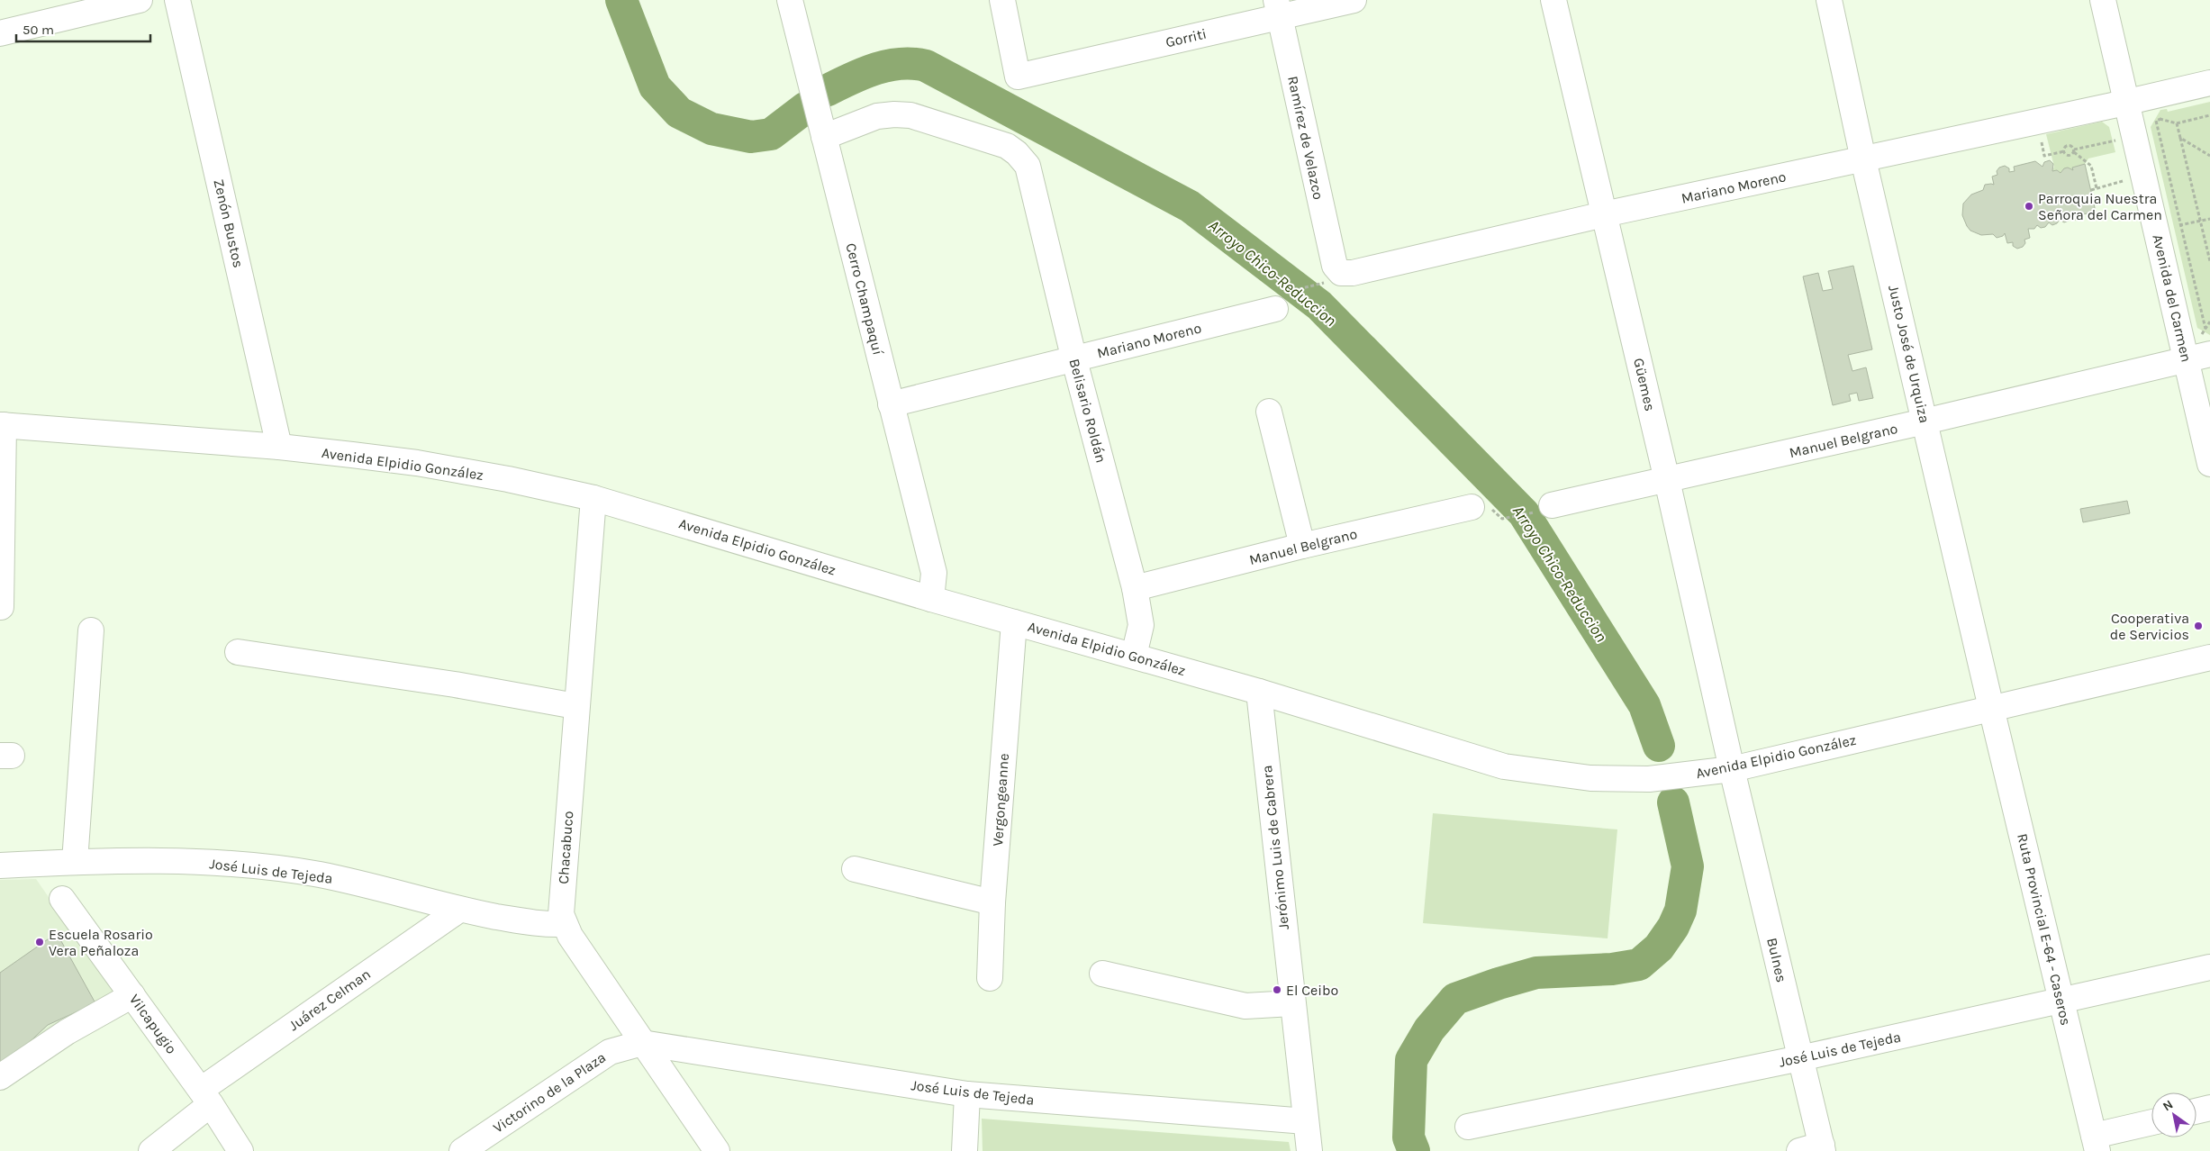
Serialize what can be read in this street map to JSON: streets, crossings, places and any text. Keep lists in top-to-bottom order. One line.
{"streets":{"street":["Gorriti","Ramírez de Velazco","Mariano Moreno","Zenón Bustos","Avenida del Carmen","Cerro Champaquí","Justo José de Urquiza","Güemes","Belisario Roldán","Manuel Belgrano","Avenida Elpidio González","Vergongeanne","Chacabuco","Jerónimo Luis de Cabrera","José Luis de Tejeda","Ruta Provincial E-64 - Caseros","Bulnes","Juárez Celman","Vilcapugio","Victorino de la Plaza"]},"crossings":[["Gorriti","Ramírez de Velazco"],["Ramírez de Velazco","Mariano Moreno"],["Mariano Moreno","Avenida del Carmen"],["Mariano Moreno","Cerro Champaquí"],["Mariano Moreno","Justo José de Urquiza"],["Mariano Moreno","Güemes"],["Mariano Moreno","Belisario Roldán"],["Zenón Bustos","Avenida Elpidio González"],["Avenida del Carmen","Manuel Belgrano"],["Cerro Champaquí","Belisario Roldán"],["Cerro Champaquí","Avenida Elpidio González"],["Justo José de Urquiza","Manuel Belgrano"],["Justo José de Urquiza","Avenida Elpidio González"],["Justo José de Urquiza","Ruta Provincial E-64 - Caseros"],["Güemes","Manuel Belgrano"],["Güemes","Avenida Elpidio González"],["Güemes","Bulnes"],["Belisario Roldán","Manuel Belgrano"],["Belisario Roldán","Avenida Elpidio González"],["Avenida Elpidio González","Vergongeanne"],["Avenida Elpidio González","Chacabuco"],["Avenida Elpidio González","Jerónimo Luis de Cabrera"],["Avenida Elpidio González","Ruta Provincial E-64 - Caseros"],["Avenida Elpidio González","Bulnes"],["Chacabuco","José Luis de Tejeda"],["Chacabuco","Victorino de la Plaza"],["Jerónimo Luis de Cabrera","José Luis de Tejeda"],["José Luis de Tejeda","Ruta Provincial E-64 - Caseros"],["José Luis de Tejeda","Bulnes"],["José Luis de Tejeda","Juárez Celman"],["José Luis de Tejeda","Victorino de la Plaza"],["Juárez Celman","Vilcapugio"]],"water":["Arroyo Chico-Reduccion"],"places":["Parroquia Nuestra Señora del Carmen","Cooperativa de Servicios","Escuela Rosario Vera Peñaloza","El Ceibo"],"scale_bar":"50 m","north":"top left"}
